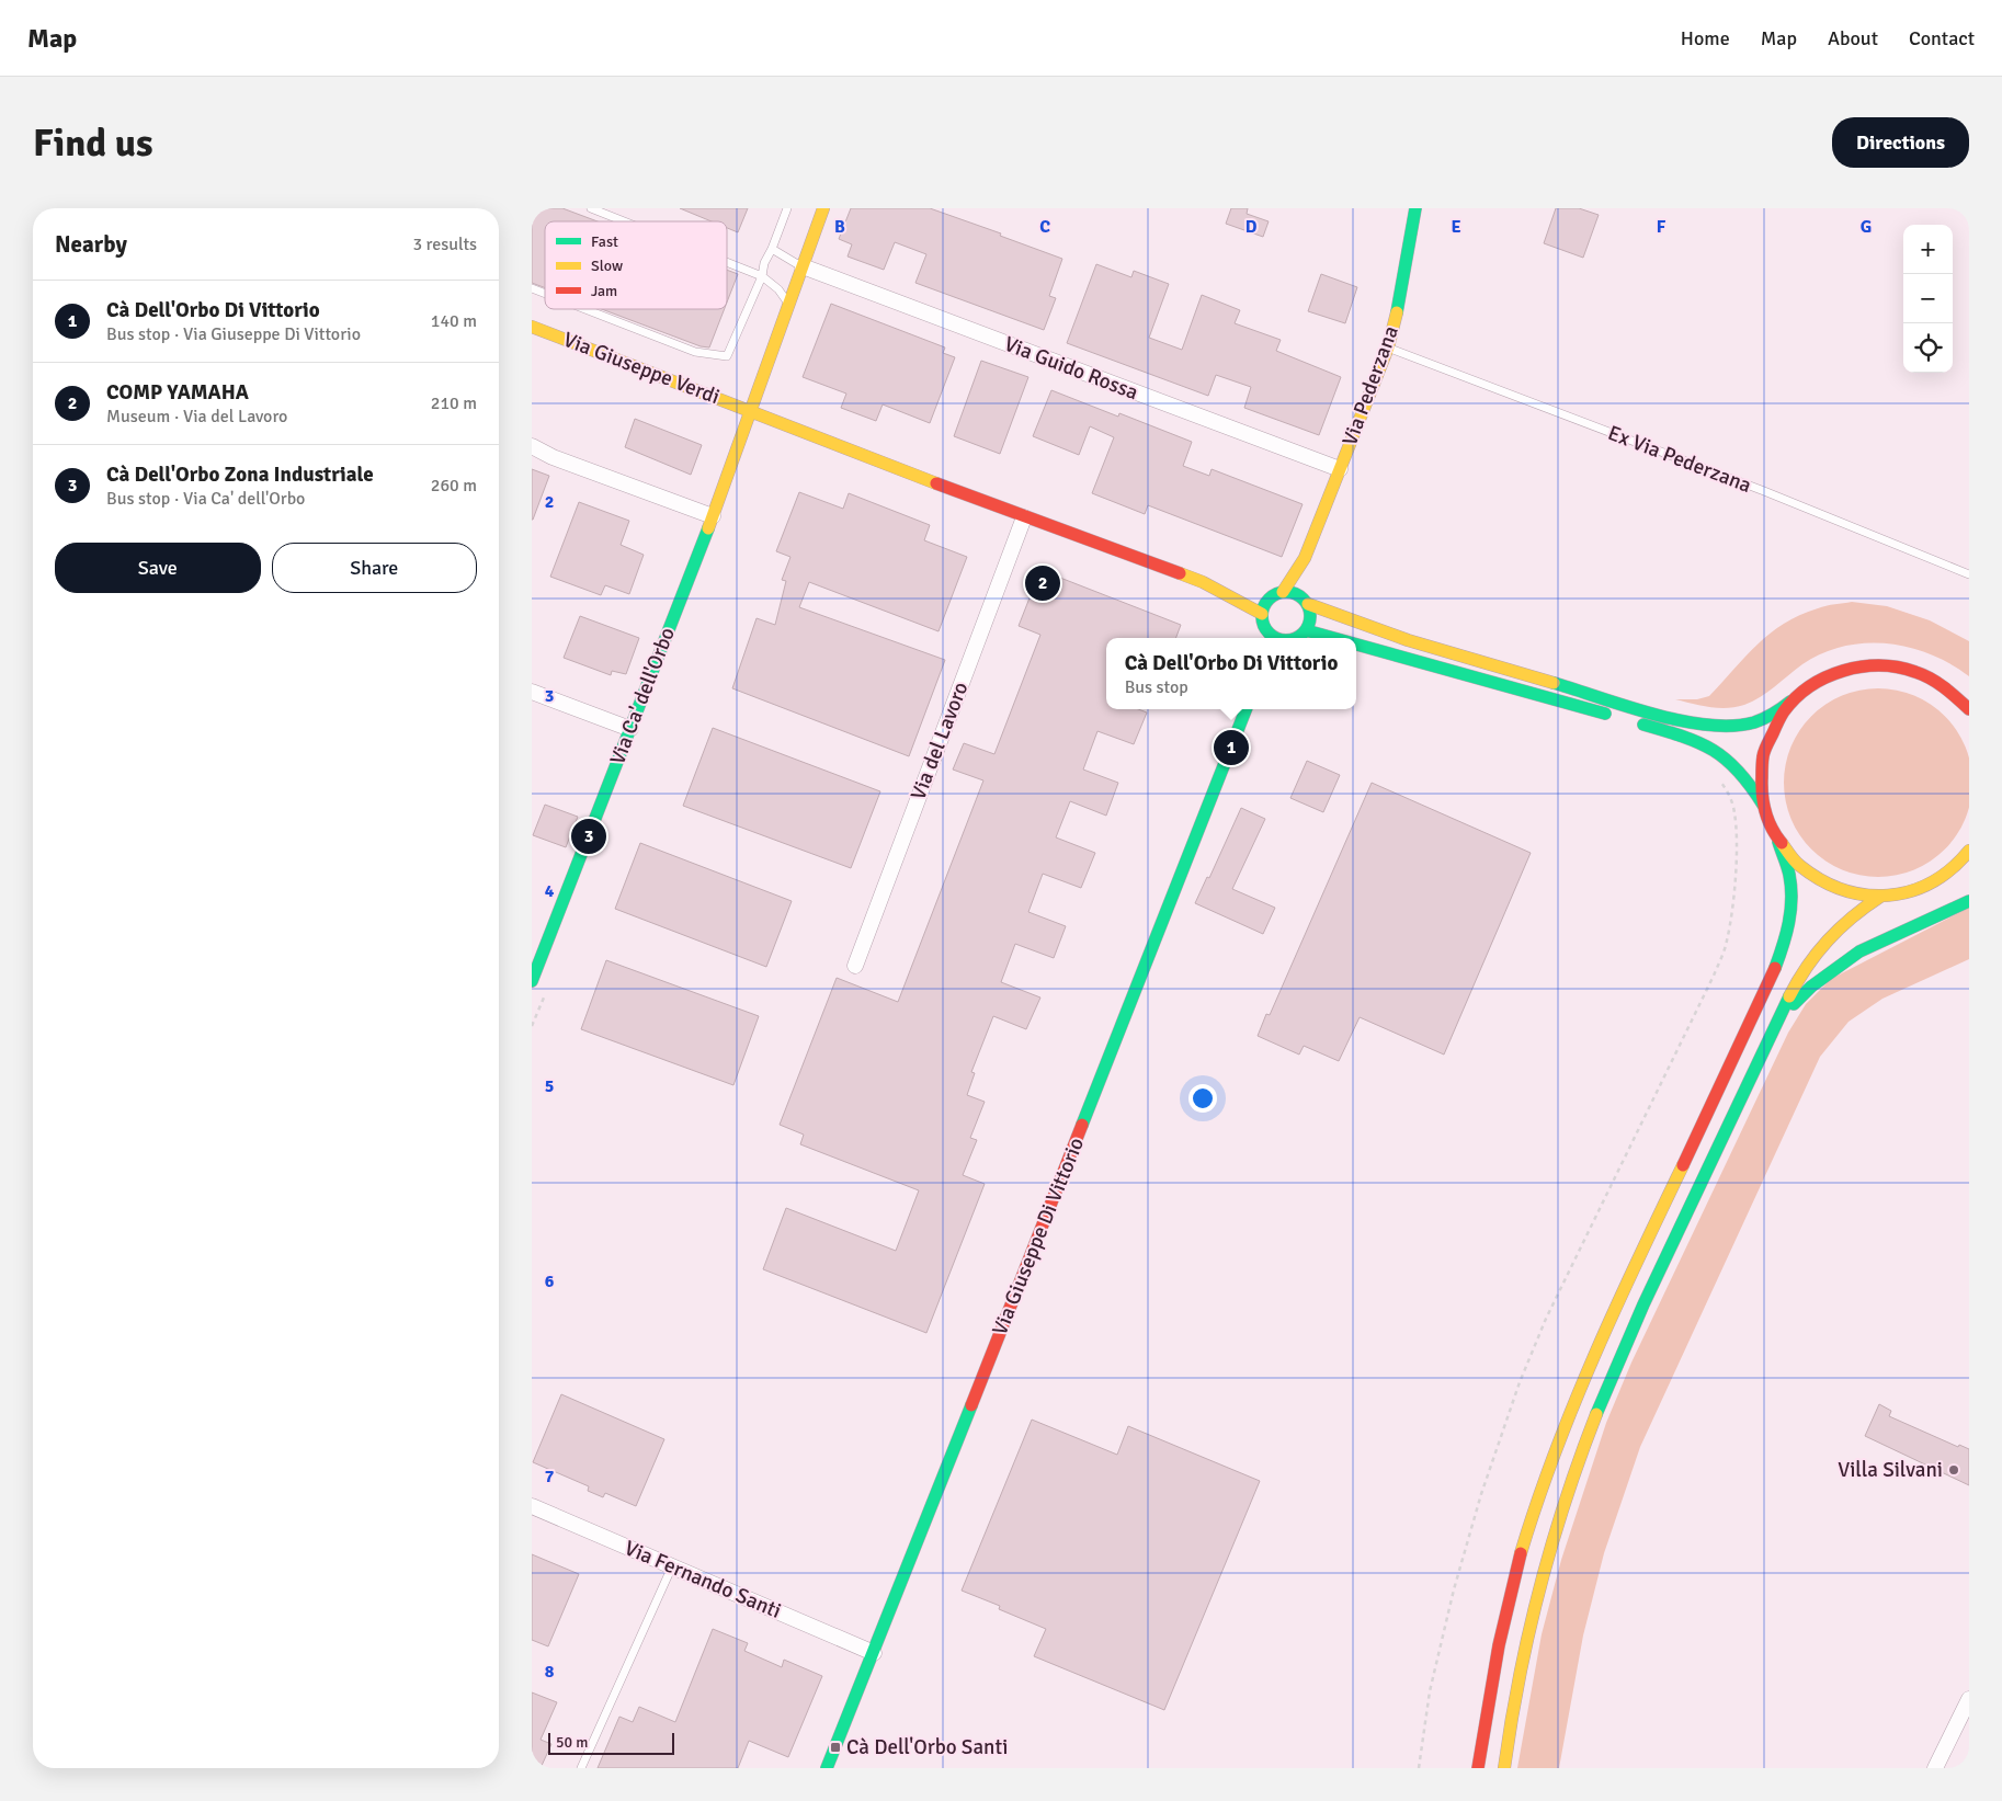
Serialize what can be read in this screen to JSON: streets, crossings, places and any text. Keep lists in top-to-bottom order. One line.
{"streets":{"main road":["Via Giuseppe Verdi","Via Pederzana","Via Ca' dell'Orbo","Via Giuseppe Di Vittorio"],"street":["Via Guido Rossa","Via del Lavoro","Via Fernando Santi"],"lane":["Ex Via Pederzana"]},"crossings":[["Via Giuseppe Verdi","Via Ca' dell'Orbo"],["Via Guido Rossa","Via Pederzana"],["Via Guido Rossa","Via Ca' dell'Orbo"],["Via Pederzana","Ex Via Pederzana"],["Via Giuseppe Di Vittorio","Via Fernando Santi"]],"places":{"other":["Villa Silvani"],"transit":["Cà Dell'Orbo Santi"]},"legend":["Fast","Slow","Jam"],"scale_bar":"50 m","page":{"header":"Map","nav":["Home","Map","About","Contact"],"buttons":["Directions",["Save","Share"]],"title":"Find us","heading":["Nearby","3 results"],"map_buttons":["+","−"],"list":[{"mark":"1","name":"Cà Dell'Orbo Di Vittorio","note":"Bus stop · Via Giuseppe Di Vittorio","value":"140 m"},{"mark":"2","name":"COMP YAMAHA","note":"Museum · Via del Lavoro","value":"210 m"},{"mark":"3","name":"Cà Dell'Orbo Zona Industriale","note":"Bus stop · Via Ca' dell'Orbo","value":"260 m"}],"pins":["2","1","3"],"popup":["Cà Dell'Orbo Di Vittorio","Bus stop"],"scale":"50 m"},"grid":{"columns":["B","C","D","E","F","G"],"rows":["2","3","4","5","6","7","8"]}}
